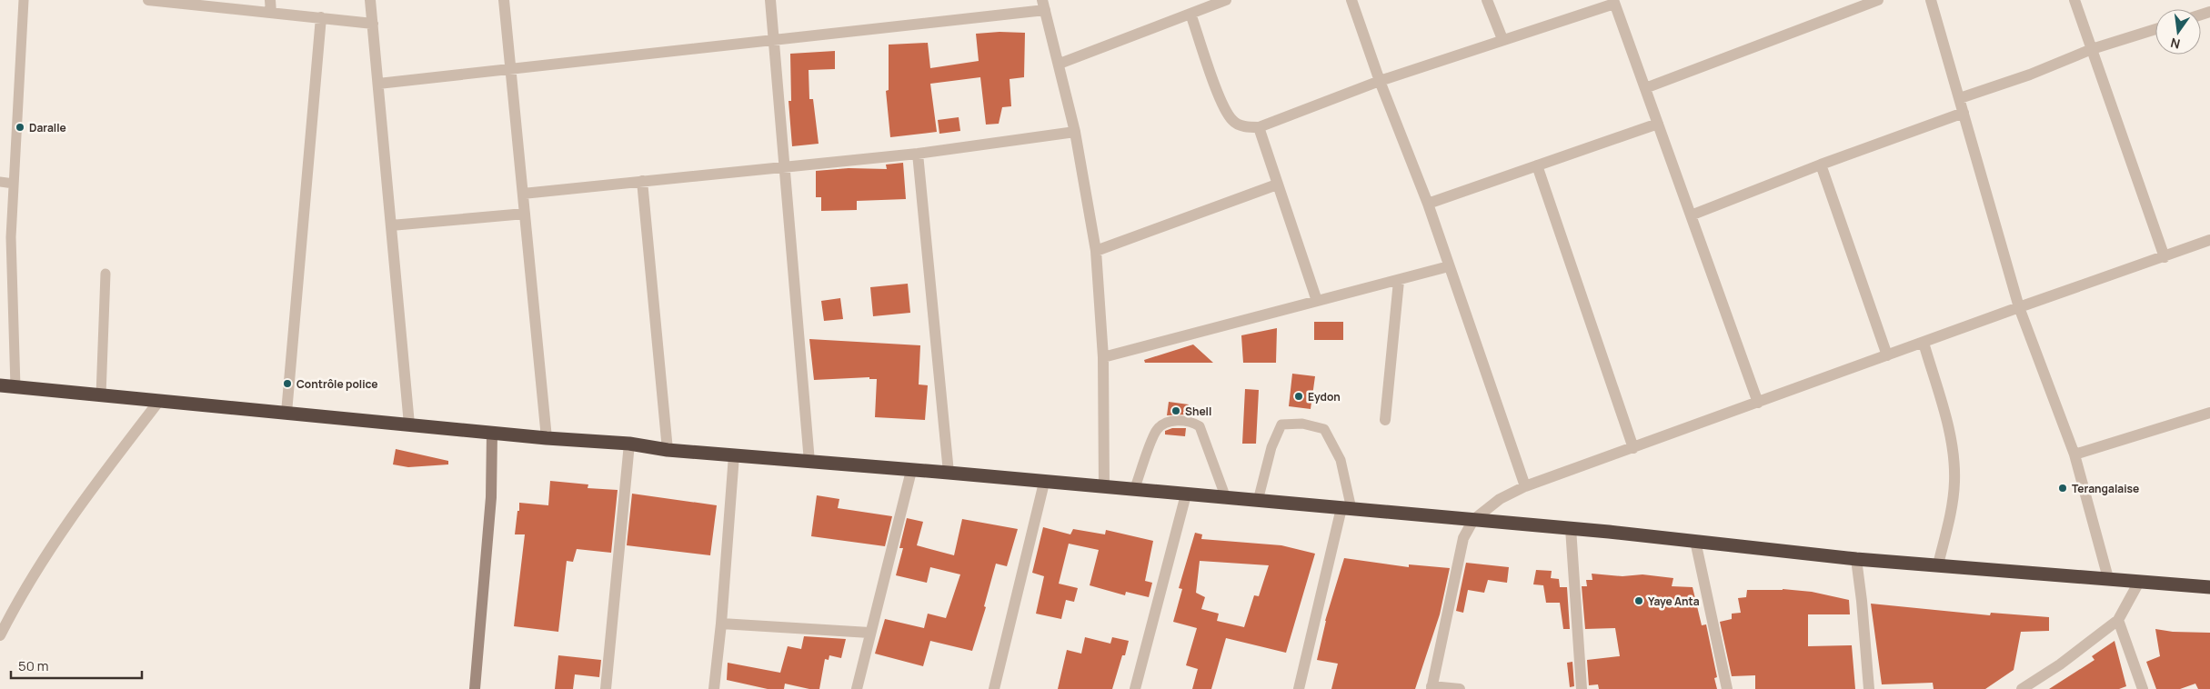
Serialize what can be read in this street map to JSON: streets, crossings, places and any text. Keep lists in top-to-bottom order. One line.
{"places":["Daralle","Contrôle police","Eydon","Shell","Terangalaise","Yaye Anta"],"scale_bar":"50 m","north":"bottom"}
